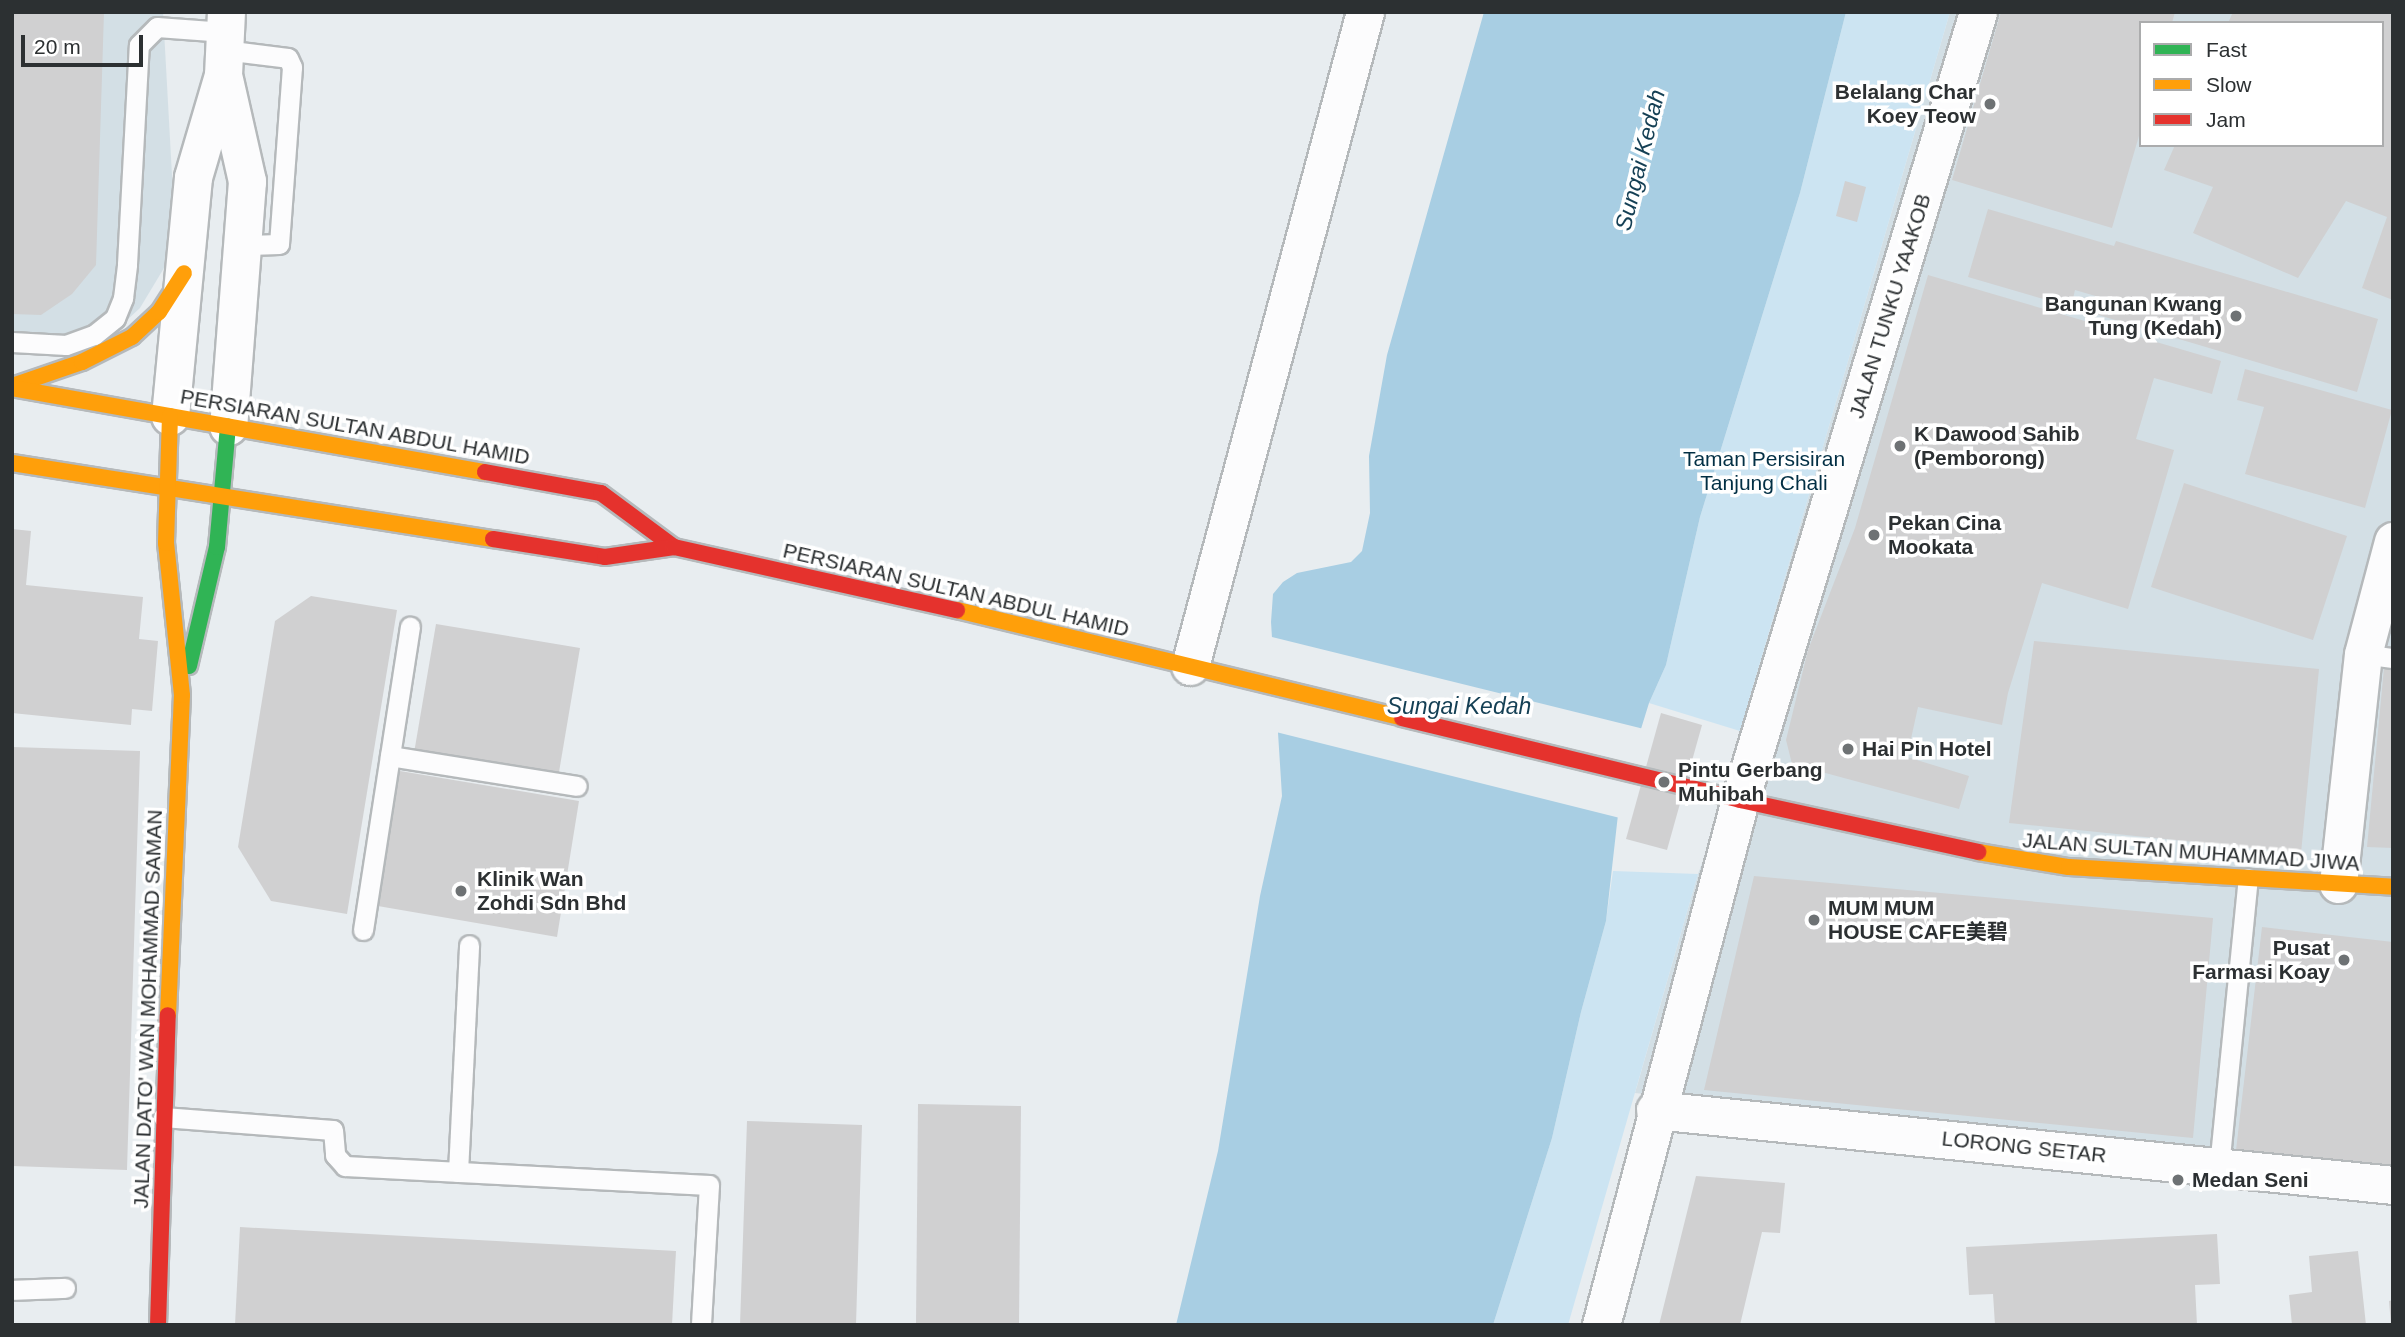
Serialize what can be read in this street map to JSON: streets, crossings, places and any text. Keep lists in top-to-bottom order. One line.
{"streets":{"main road":["PERSIARAN SULTAN ABDUL HAMID","JALAN SULTAN MUHAMMAD JIWA","JALAN DATO' WAN MOHAMMAD SAMAN"],"street":["JALAN TUNKU YAAKOB","LORONG SETAR"]},"crossings":[["JALAN TUNKU YAAKOB","JALAN SULTAN MUHAMMAD JIWA"],["JALAN TUNKU YAAKOB","LORONG SETAR"],["PERSIARAN SULTAN ABDUL HAMID","JALAN SULTAN MUHAMMAD JIWA"],["PERSIARAN SULTAN ABDUL HAMID","JALAN DATO' WAN MOHAMMAD SAMAN"]],"water":["Sungai Kedah"],"parks":["Taman Persisiran Tanjung Chali"],"places":["Belalang Char Koey Teow","Bangunan Kwang Tung (Kedah)","K Dawood Sahib (Pemborong)","Pekan Cina Mookata","Hai Pin Hotel","Pintu Gerbang Muhibah","Klinik Wan Zohdi Sdn Bhd","MUM MUM HOUSE CAFE美碧","Pusat Farmasi Koay","Medan Seni"],"legend":["Fast","Slow","Jam"],"scale_bar":"20 m"}
